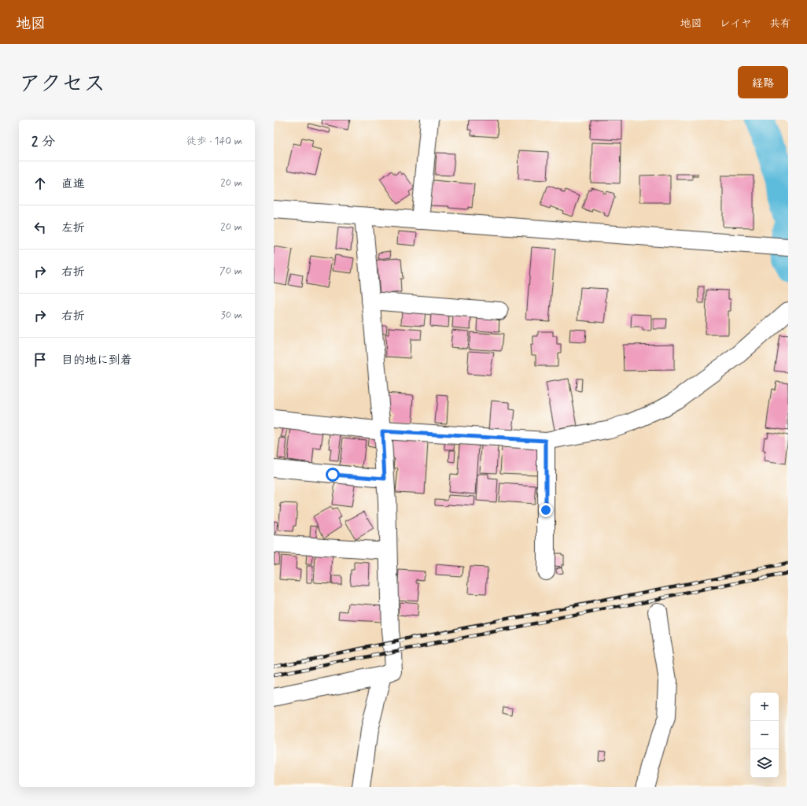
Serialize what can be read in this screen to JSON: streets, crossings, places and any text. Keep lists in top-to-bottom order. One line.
{"page":{"header":"地図","nav":["地図","レイヤ","共有"],"title":"アクセス","buttons":"経路","heading":["2 分","徒歩 · 140 m"],"list":[["直進","20 m"],["左折","20 m"],["右折","70 m"],["右折","30 m"],"目的地に到着"],"map_buttons":["+","−"]}}
